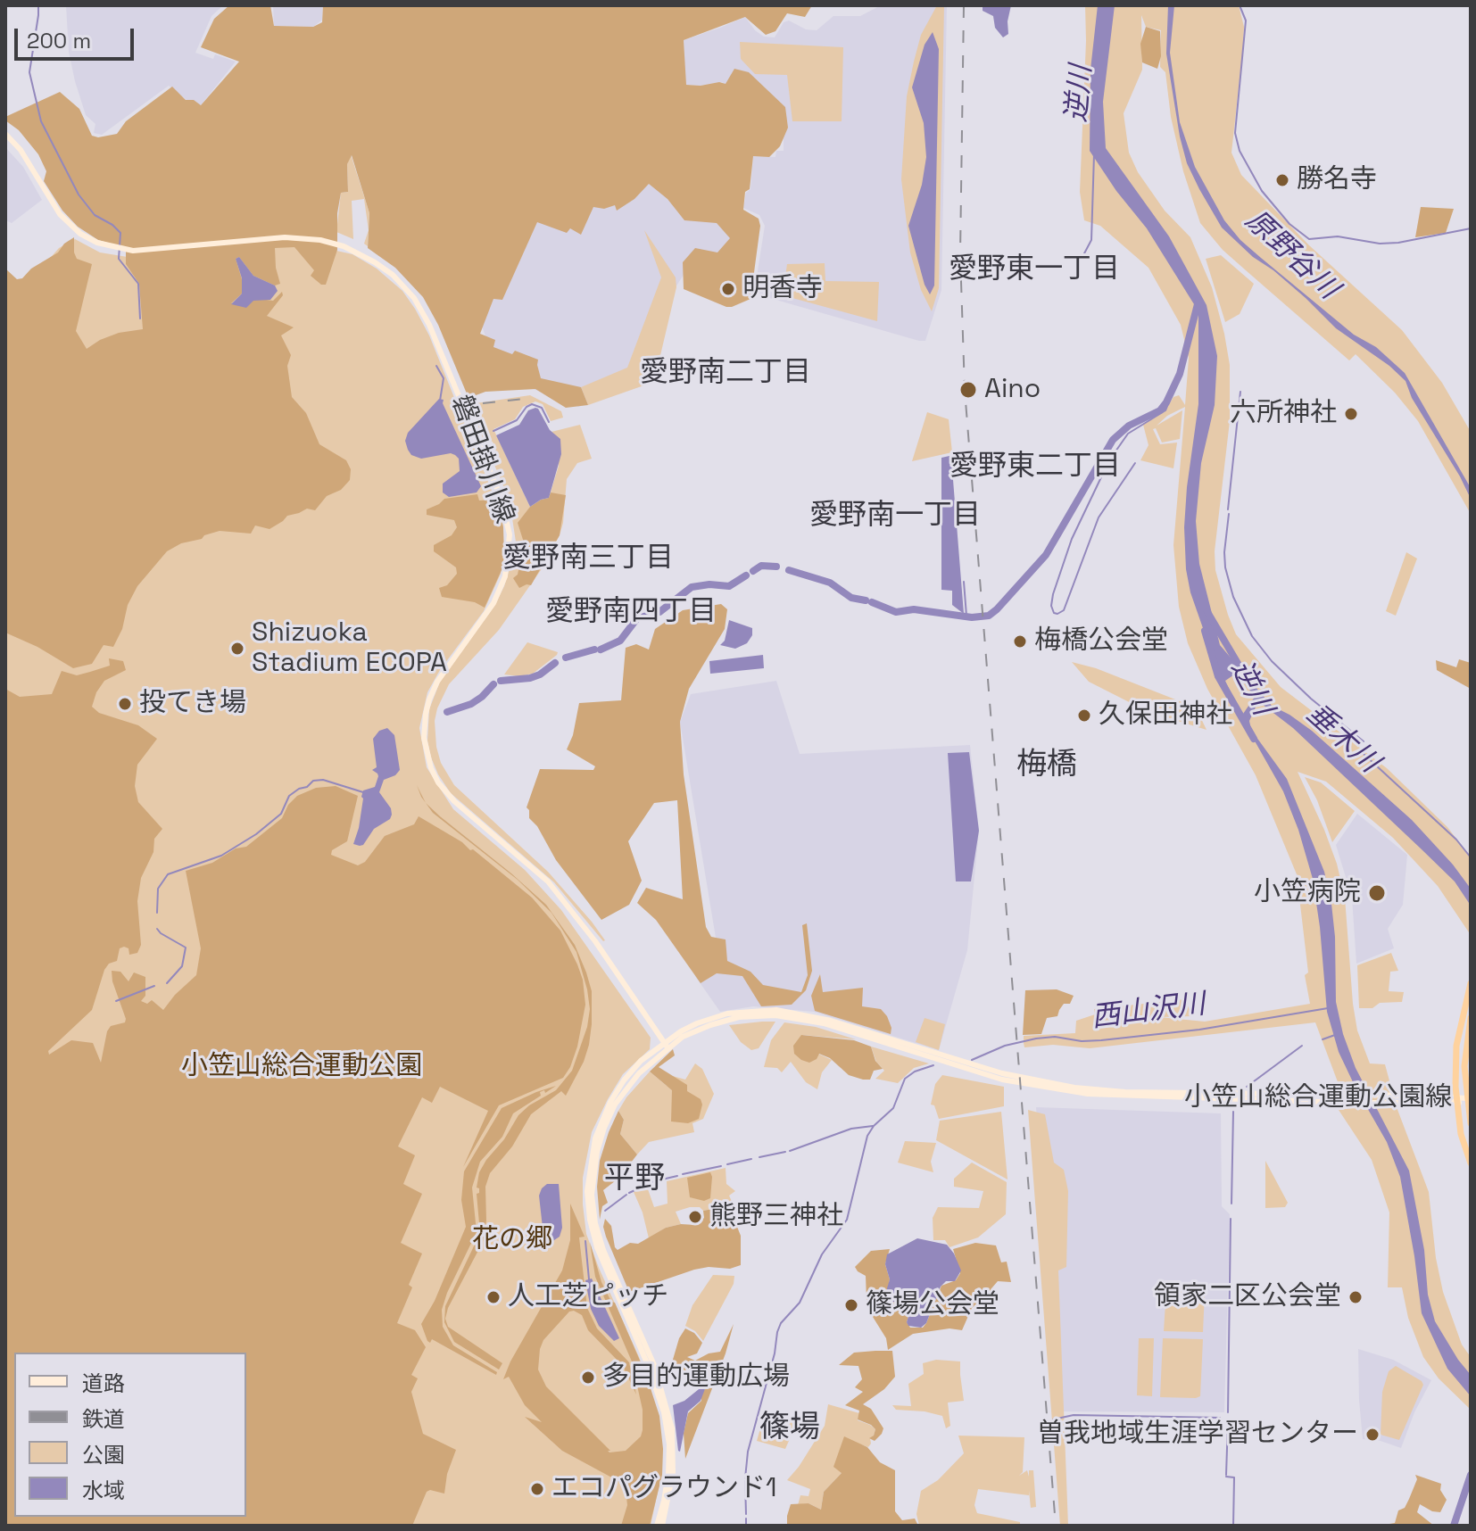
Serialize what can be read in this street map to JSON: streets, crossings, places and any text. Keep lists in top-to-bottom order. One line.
{"streets":{"main road":["磐田掛川線","小笠山総合運動公園線"]},"crossings":[["磐田掛川線","小笠山総合運動公園線"]],"districts":["愛野東一丁目","愛野南二丁目","愛野東二丁目","愛野南一丁目","愛野南三丁目","愛野南四丁目","梅橋","平野","篠場"],"water":["逆川","原野谷川","垂木川","西山沢川"],"parks":["小笠山総合運動公園","花の郷"],"places":["勝名寺","明香寺","Aino","六所神社","梅橋公会堂","Shizuoka Stadium ECOPA","投てき場","久保田神社","小笠病院","熊野三神社","人工芝ピッチ","領家二区公会堂","篠場公会堂","多目的運動広場","曽我地域生涯学習センター","エコパグラウンド1"],"legend":["道路","鉄道","公園","水域"],"scale_bar":"200 m"}
